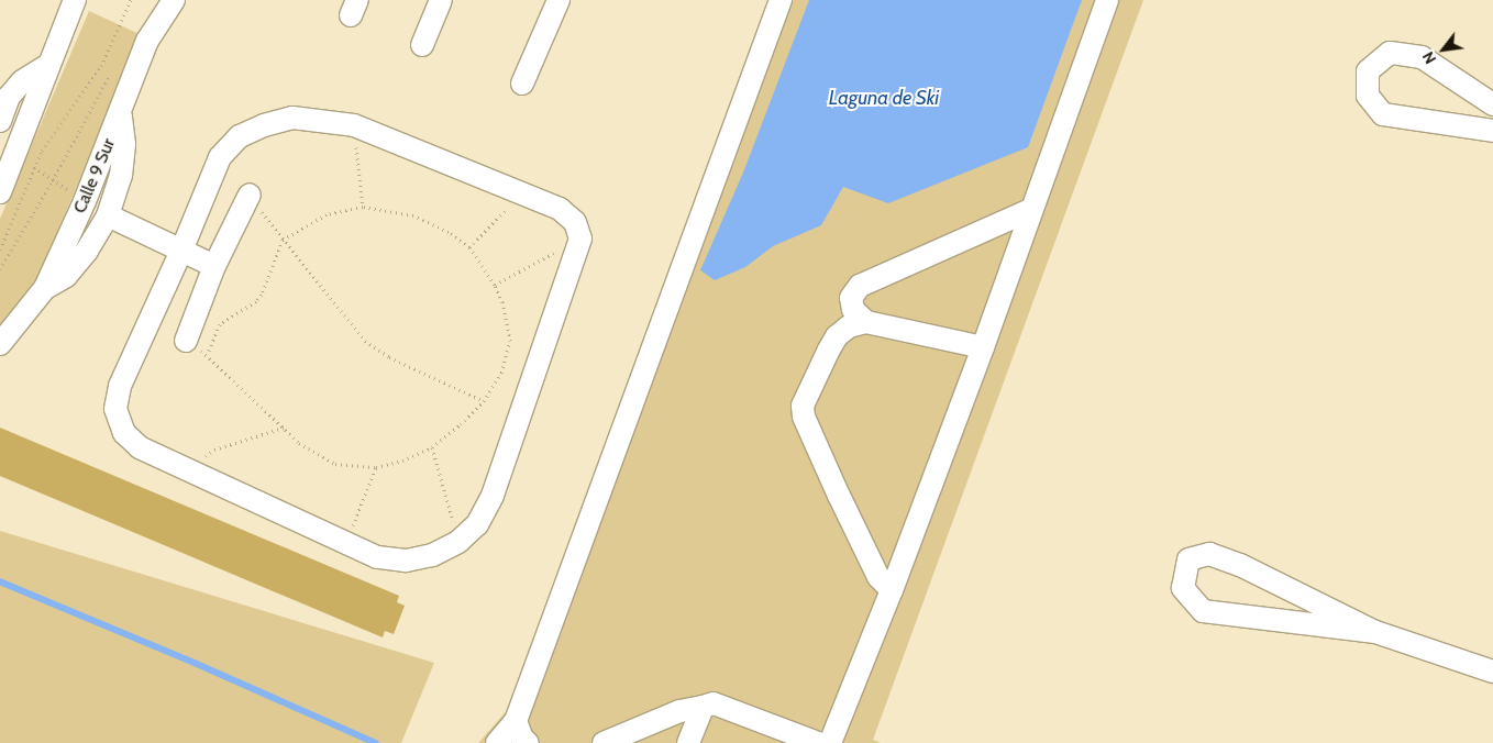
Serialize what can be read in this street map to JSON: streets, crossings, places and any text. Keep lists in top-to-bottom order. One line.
{"streets":{"street":["Calle 9 Sur"]},"water":["Laguna de Ski"],"north":"bottom left"}
